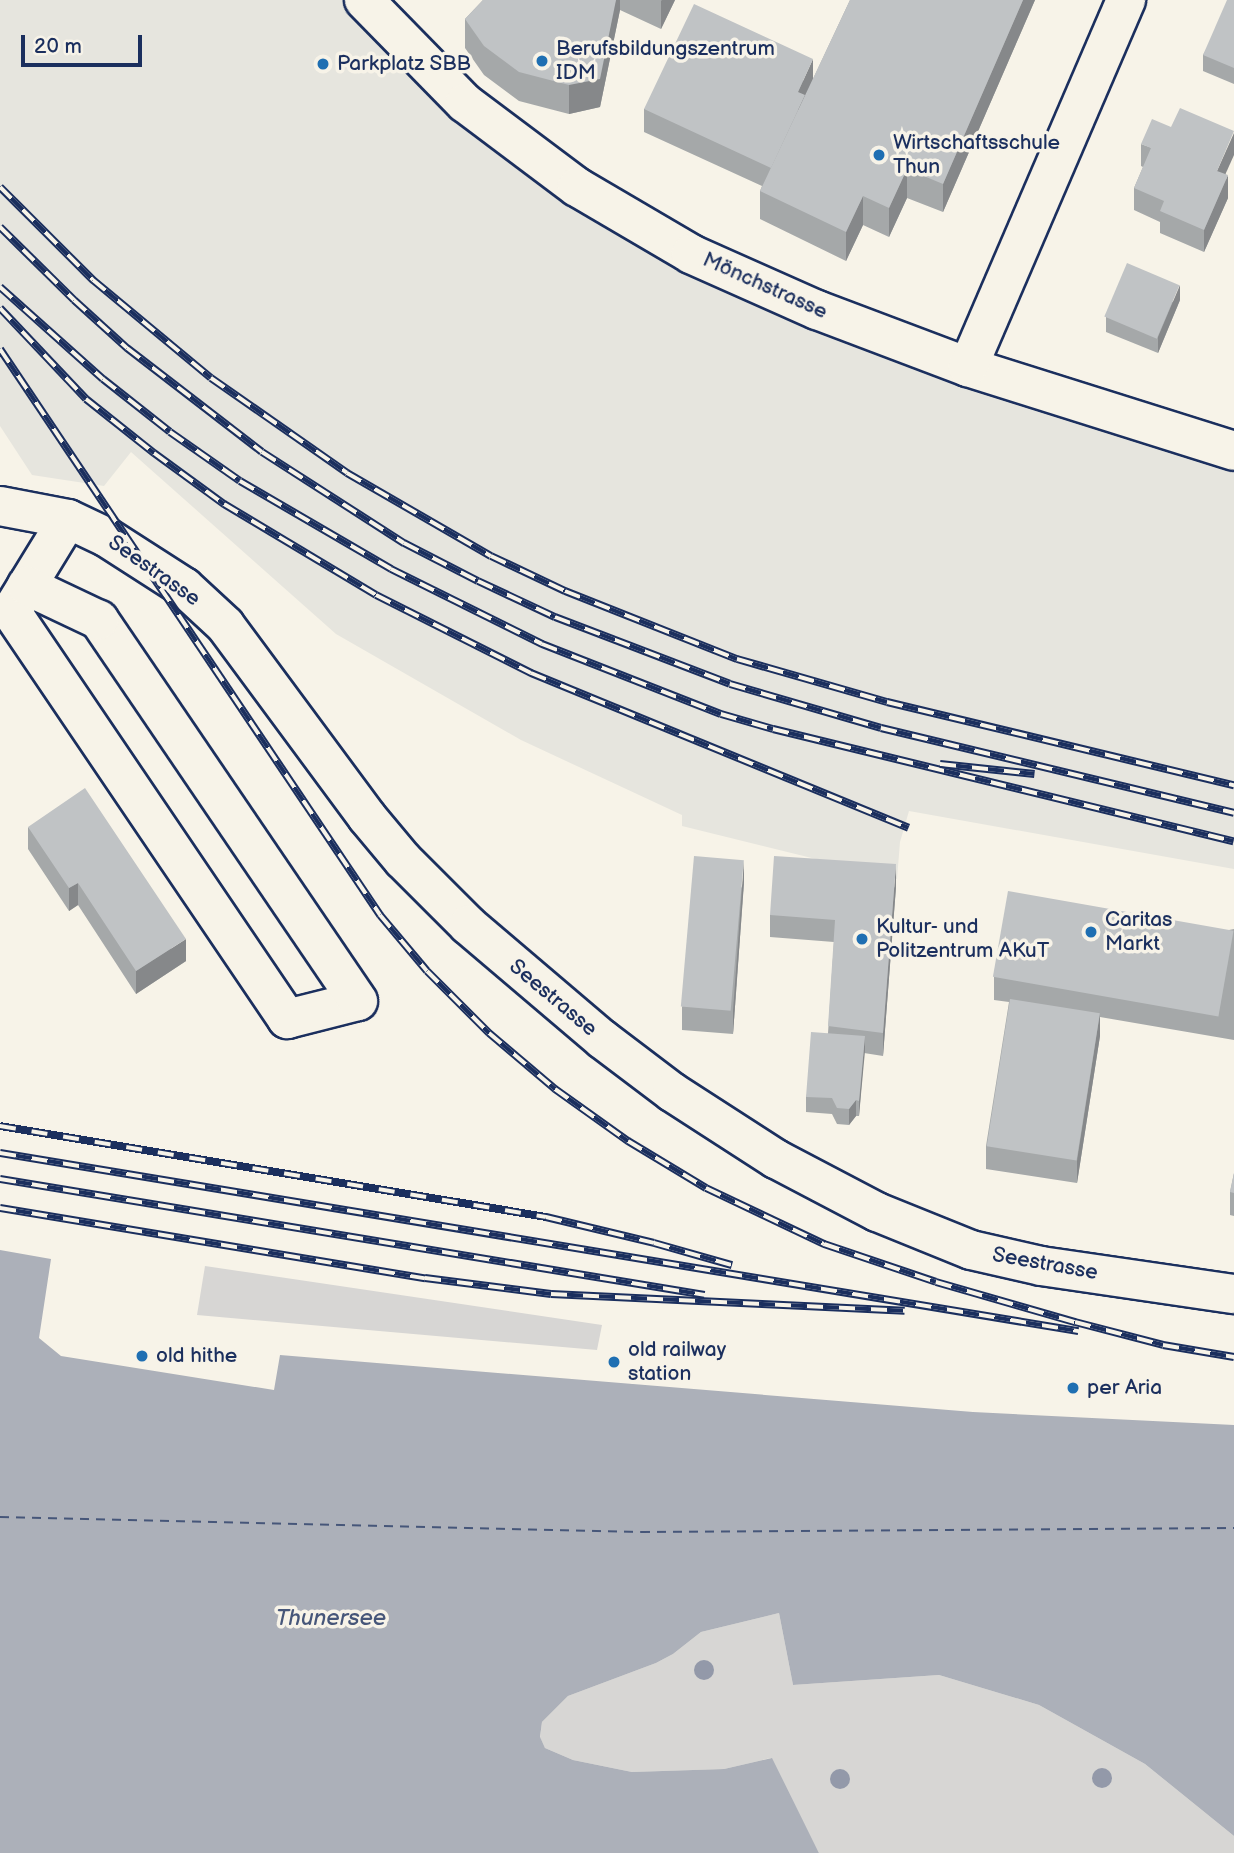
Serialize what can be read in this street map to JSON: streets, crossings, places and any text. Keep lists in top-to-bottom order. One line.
{"streets":{"street":["Mönchstrasse","Seestrasse"]},"water":["Thunersee"],"places":["Berufsbildungszentrum IDM","Parkplatz SBB","Wirtschaftsschule Thun","Caritas Markt","Kultur- und Politzentrum AKuT","old hithe","old railway station","per Aria"],"scale_bar":"20 m"}
